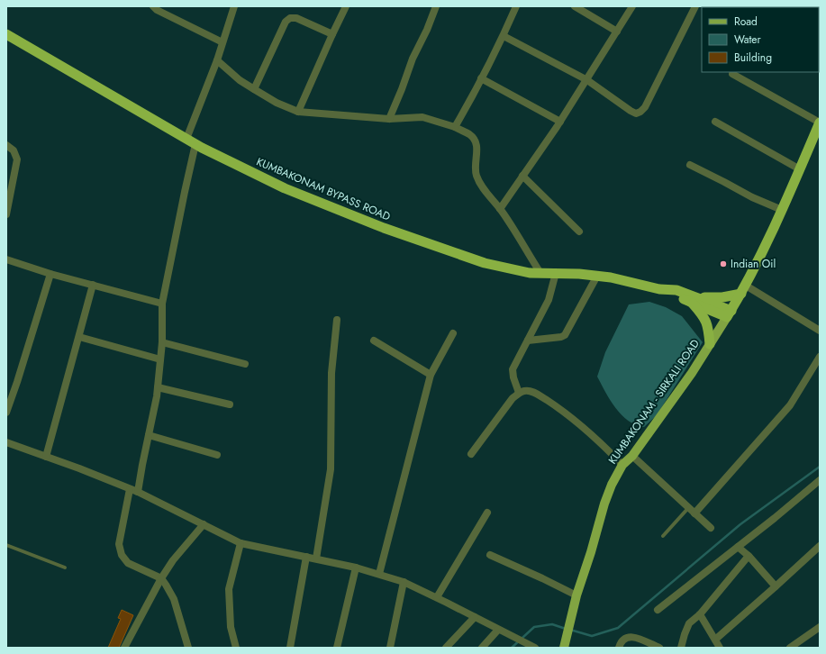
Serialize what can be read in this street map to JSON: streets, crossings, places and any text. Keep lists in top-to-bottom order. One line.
{"streets":{"highway":["KUMBAKONAM BYPASS ROAD","KUMBAKONAM - SIRKALI ROAD"]},"crossings":[["KUMBAKONAM BYPASS ROAD","KUMBAKONAM - SIRKALI ROAD"]],"places":["Indian Oil"],"legend":["Road","Water","Building"]}
